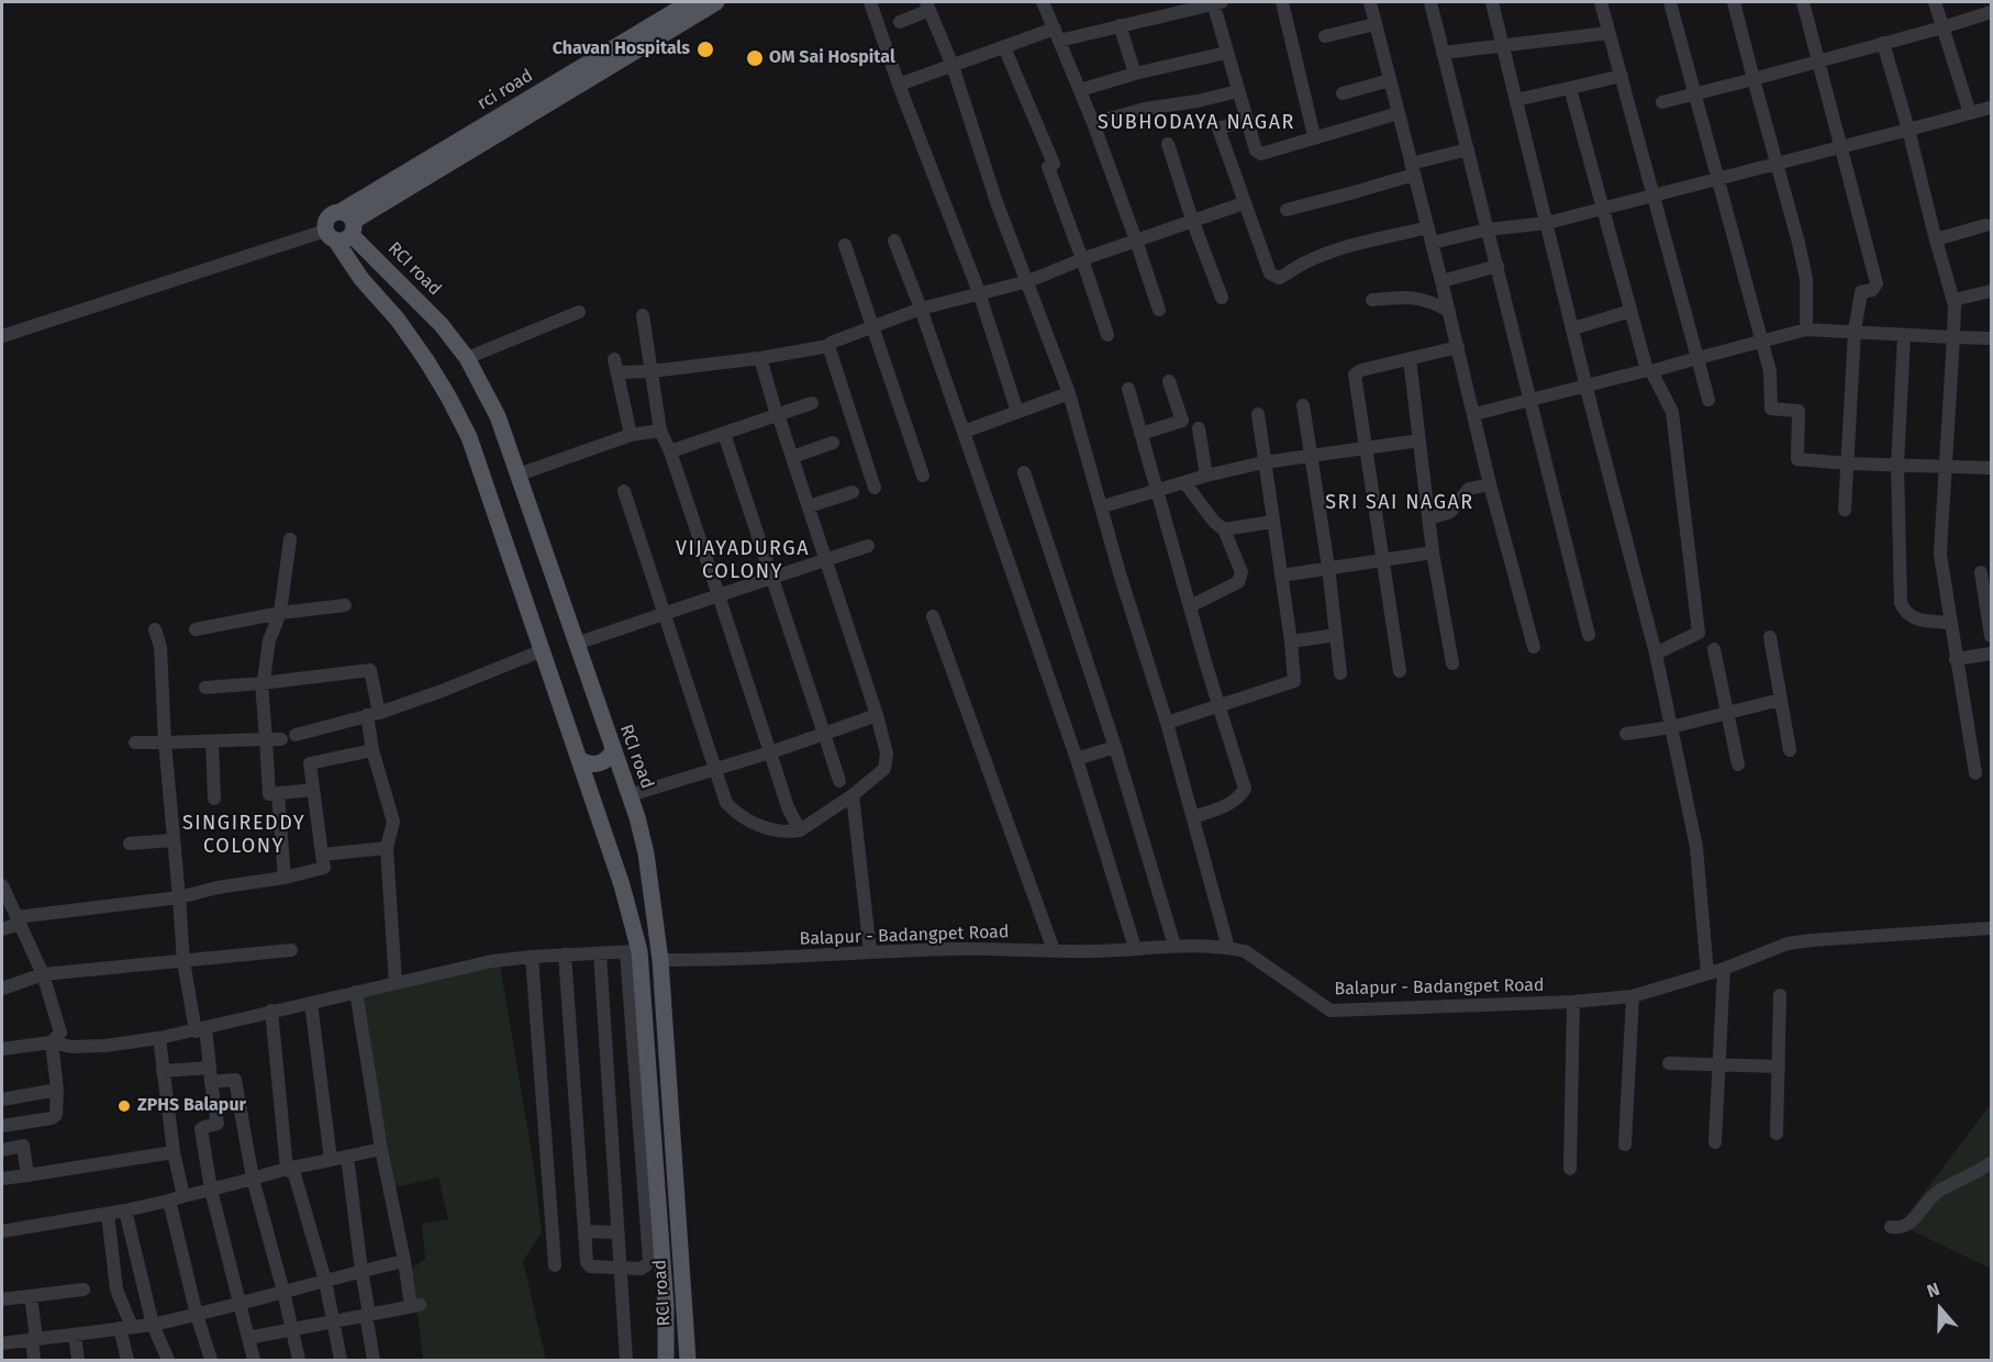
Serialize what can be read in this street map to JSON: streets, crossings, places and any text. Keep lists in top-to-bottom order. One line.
{"streets":{"main road":["rci road","RCI road"],"street":["Balapur - Badangpet Road"]},"crossings":[["rci road","RCI road"],["RCI road","Balapur - Badangpet Road"]],"districts":["SUBHODAYA NAGAR","SRI SAI NAGAR","VIJAYADURGA COLONY","SINGIREDDY COLONY"],"places":["Chavan Hospitals","OM Sai Hospital","ZPHS Balapur"],"north":"top"}
